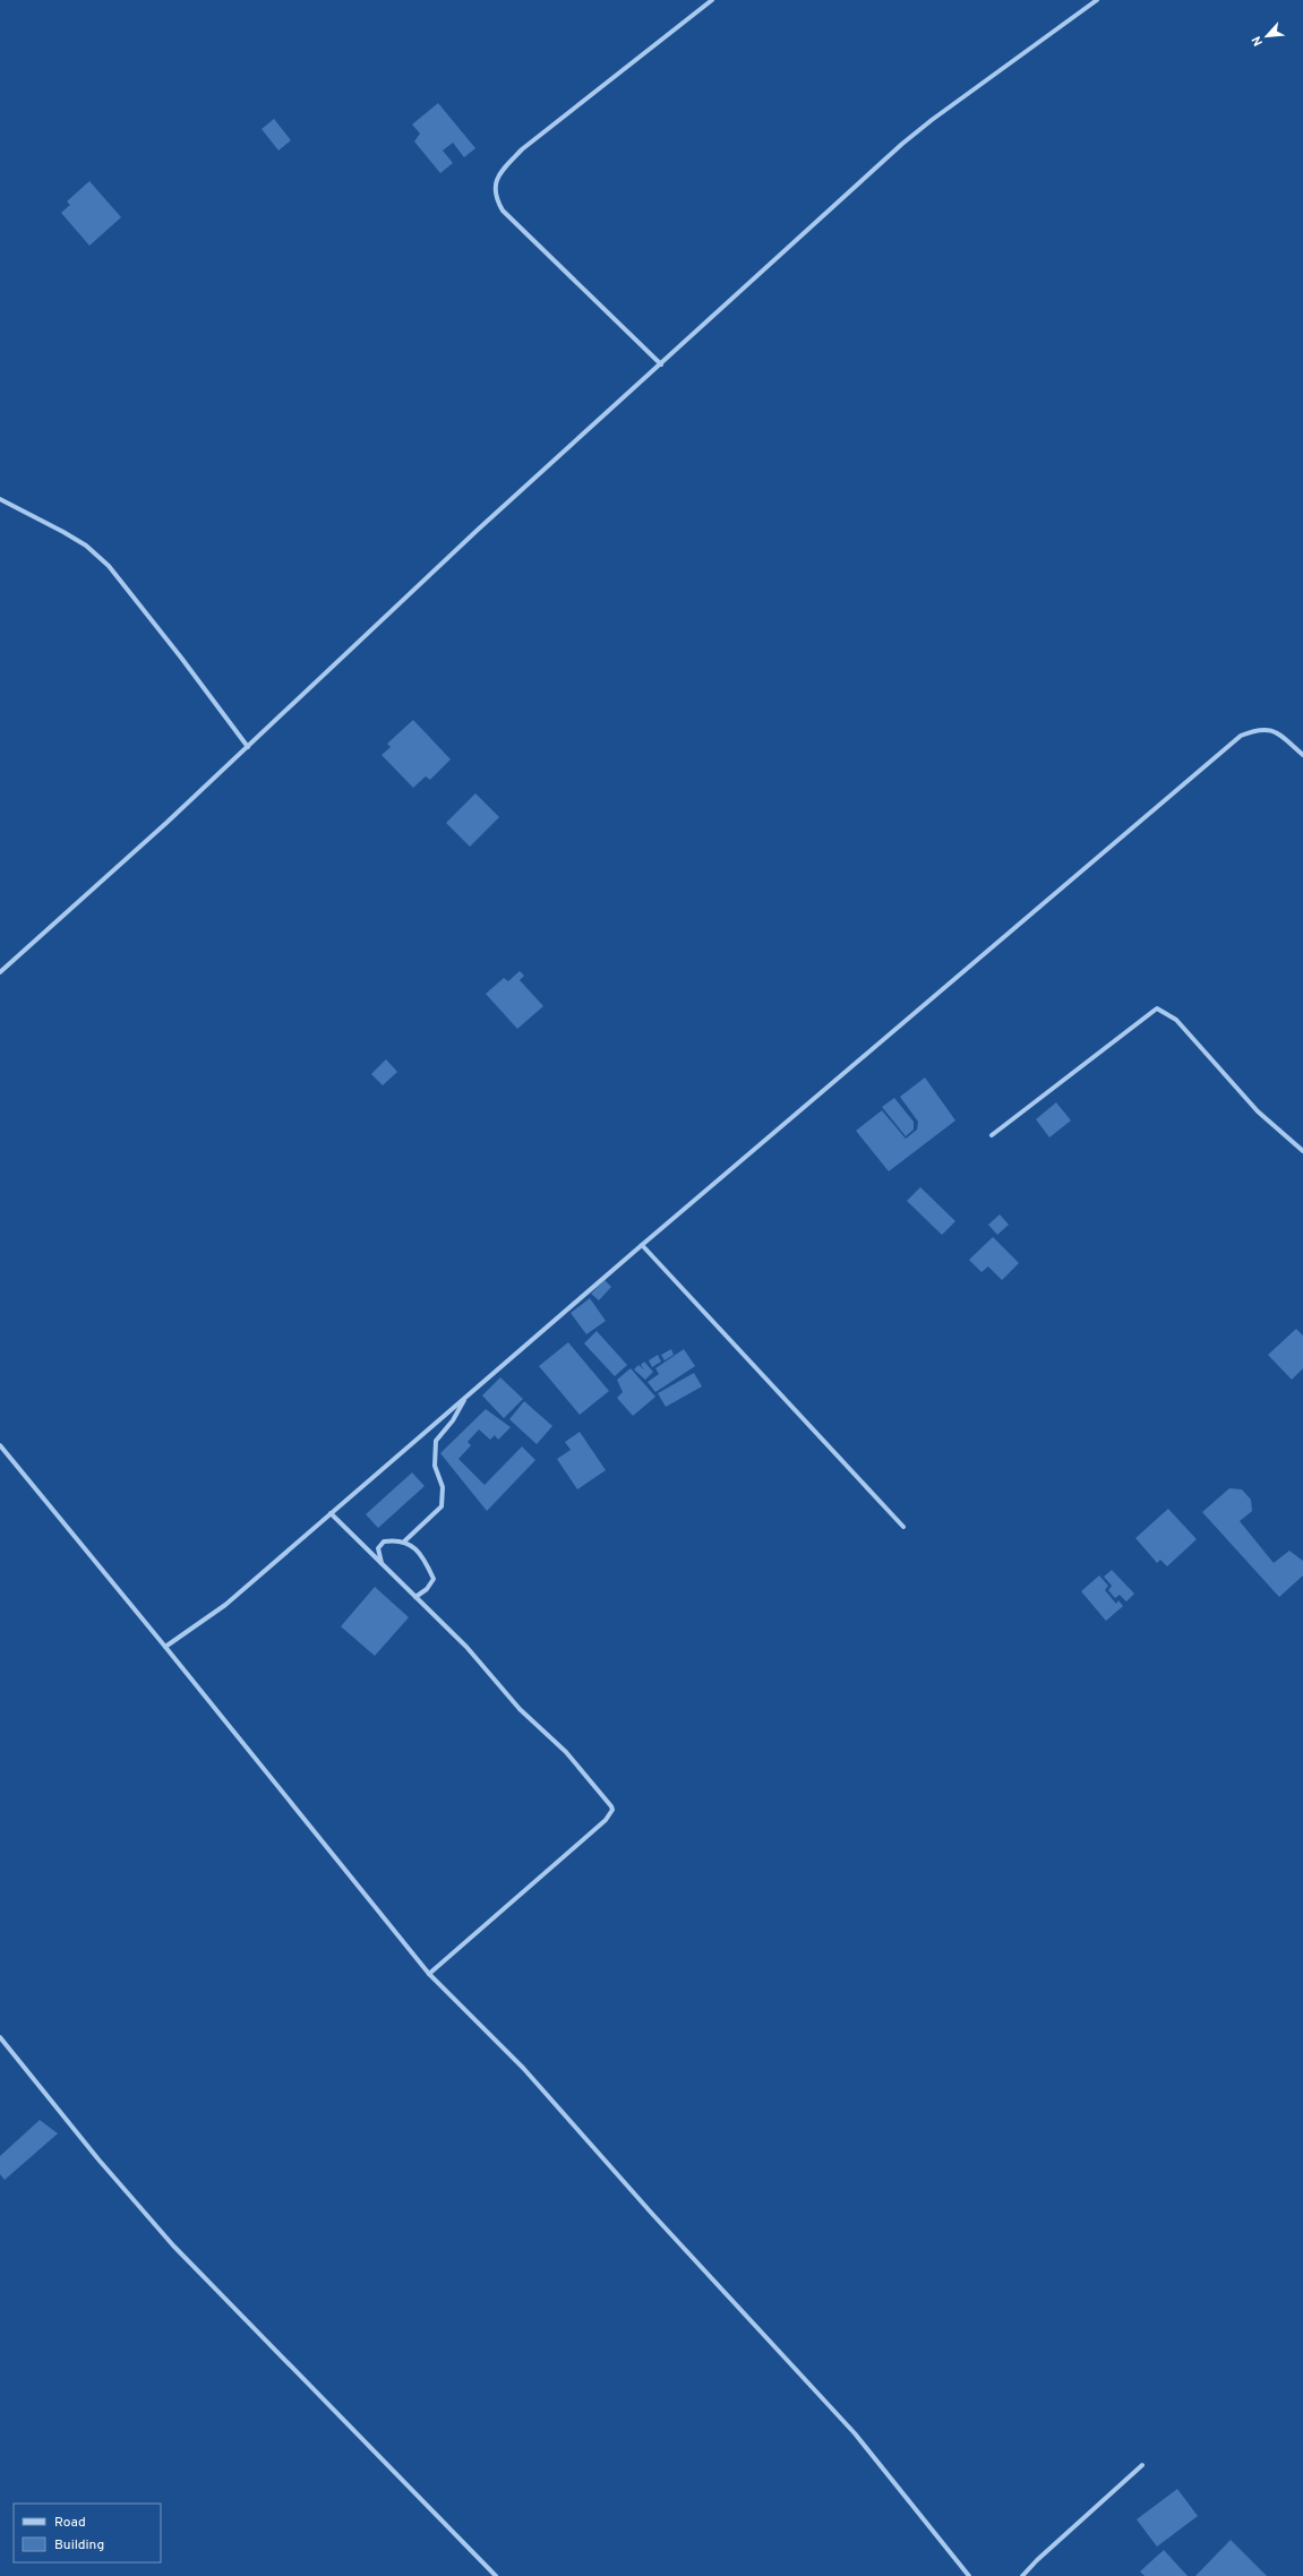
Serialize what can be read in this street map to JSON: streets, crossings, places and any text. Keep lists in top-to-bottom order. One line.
{"legend":["Road","Building"],"north":"bottom left"}
